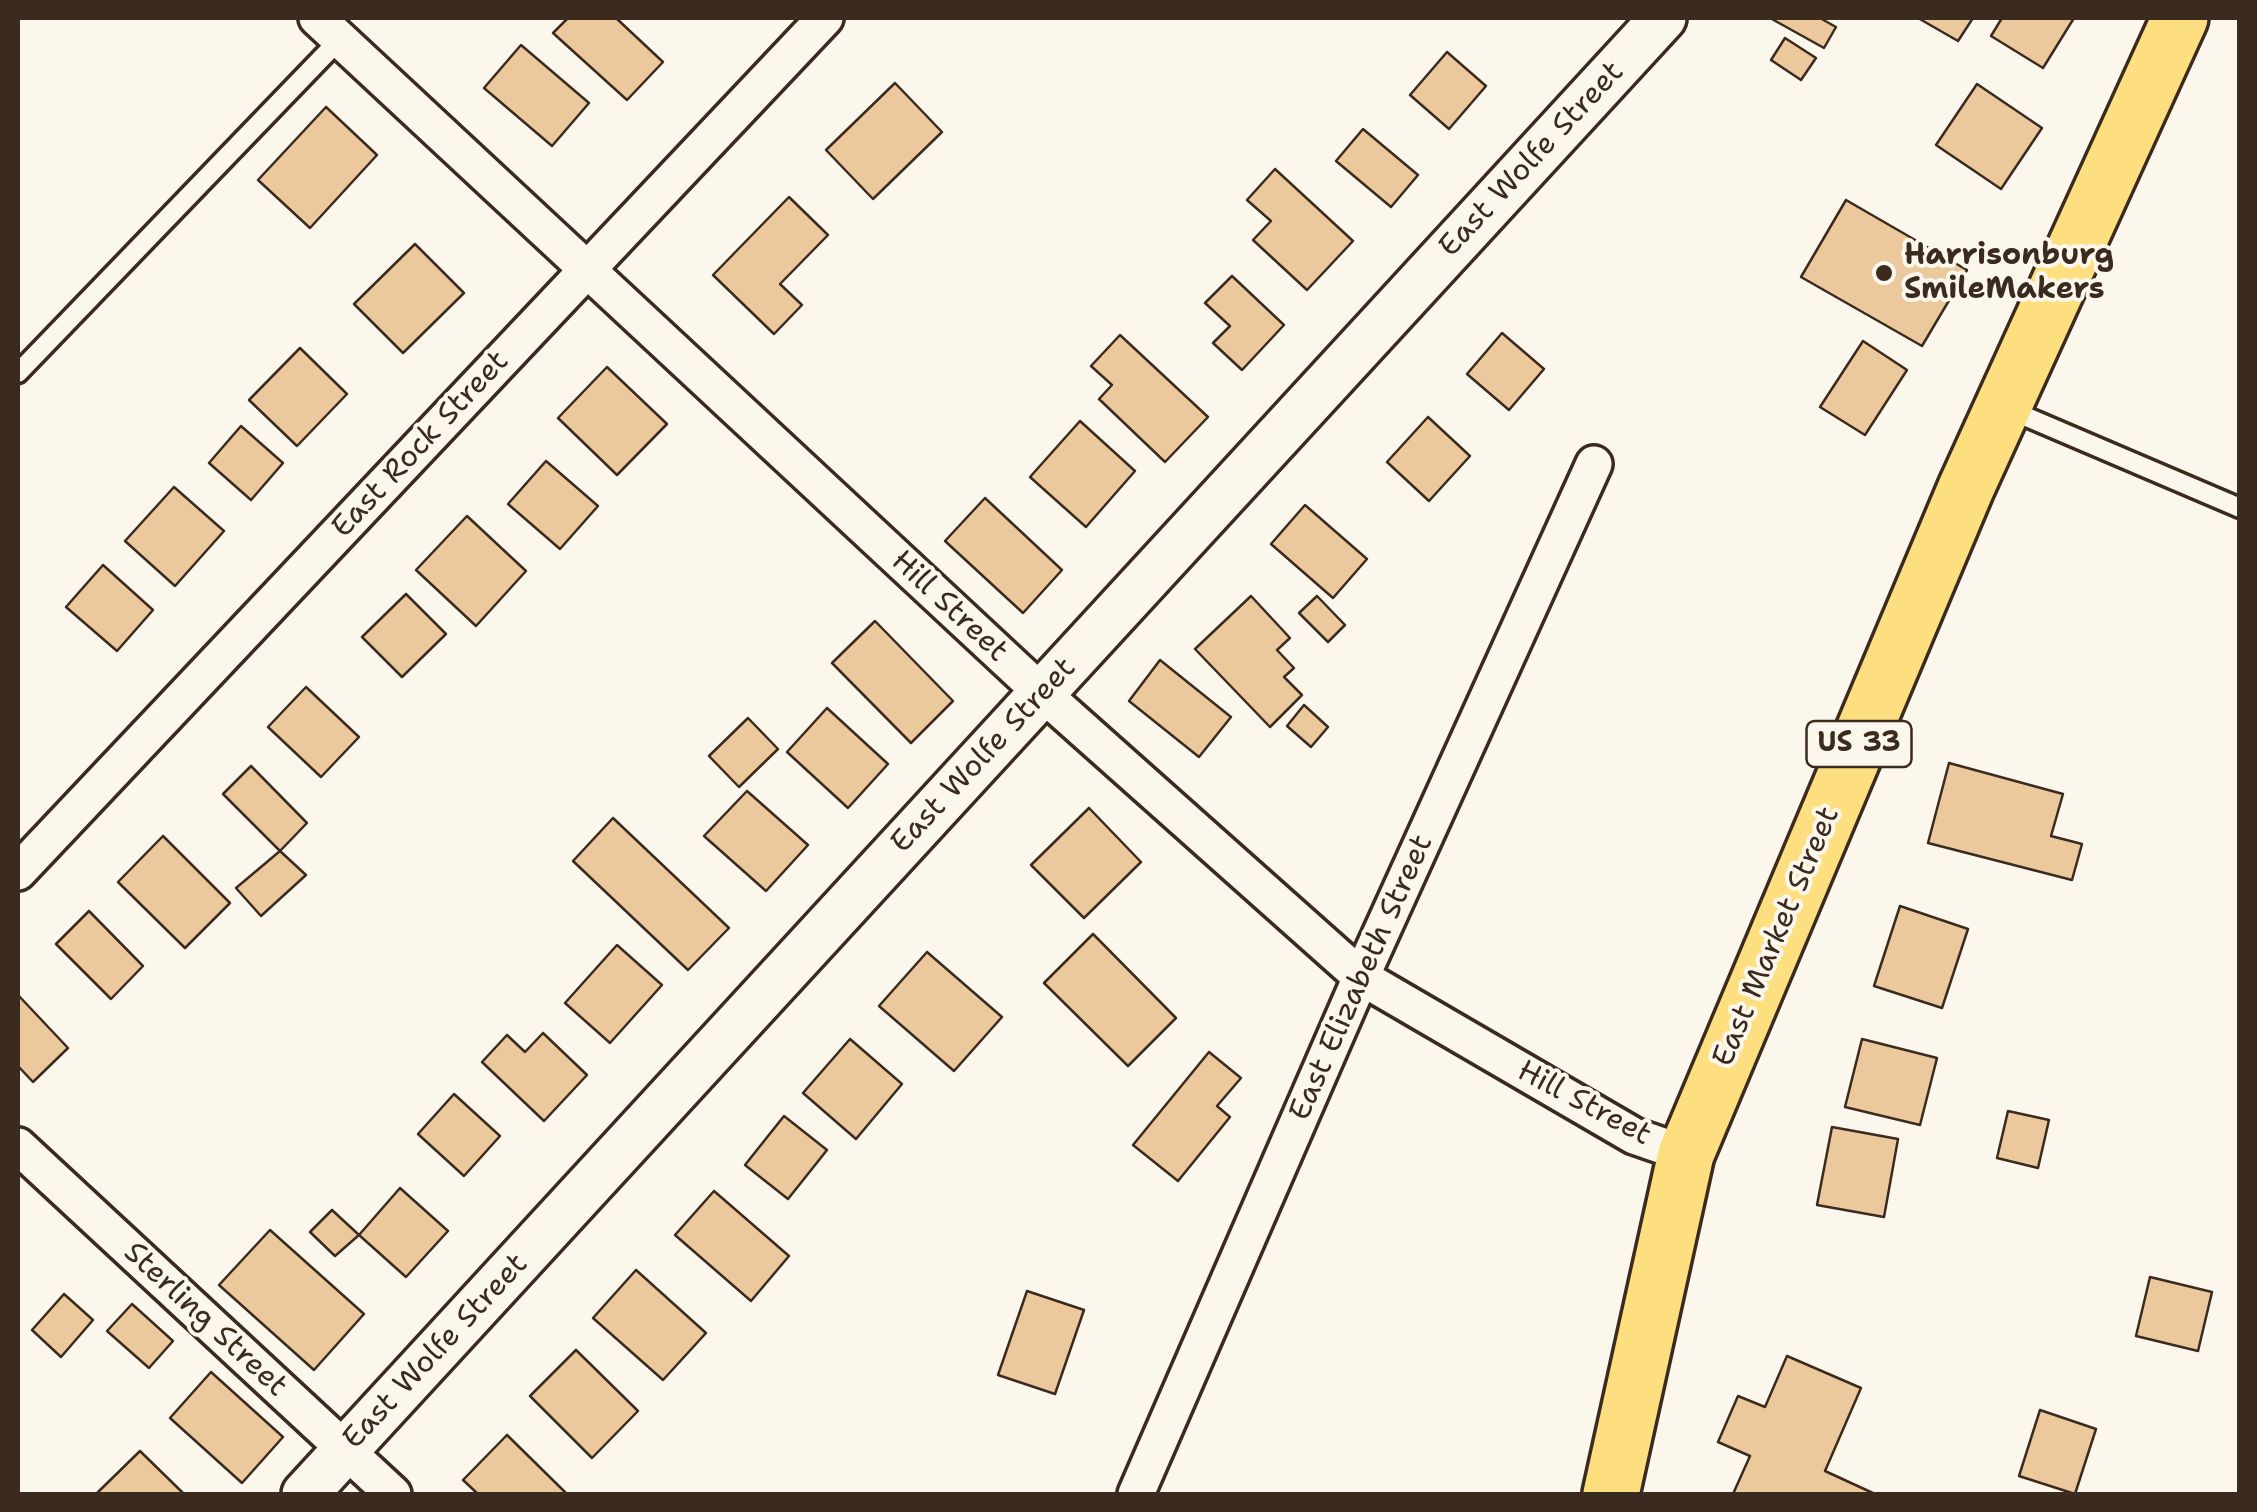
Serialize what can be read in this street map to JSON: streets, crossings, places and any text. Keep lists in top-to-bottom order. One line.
{"streets":{"main road":["US 33","East Market Street"],"street":["East Wolfe Street","East Rock Street","Hill Street","East Elizabeth Street","Sterling Street"]},"crossings":[["East Wolfe Street","Hill Street"],["East Wolfe Street","Sterling Street"],["East Rock Street","Hill Street"],["Hill Street","East Market Street"],["Hill Street","East Elizabeth Street"]],"places":["Harrisonburg SmileMakers"]}
